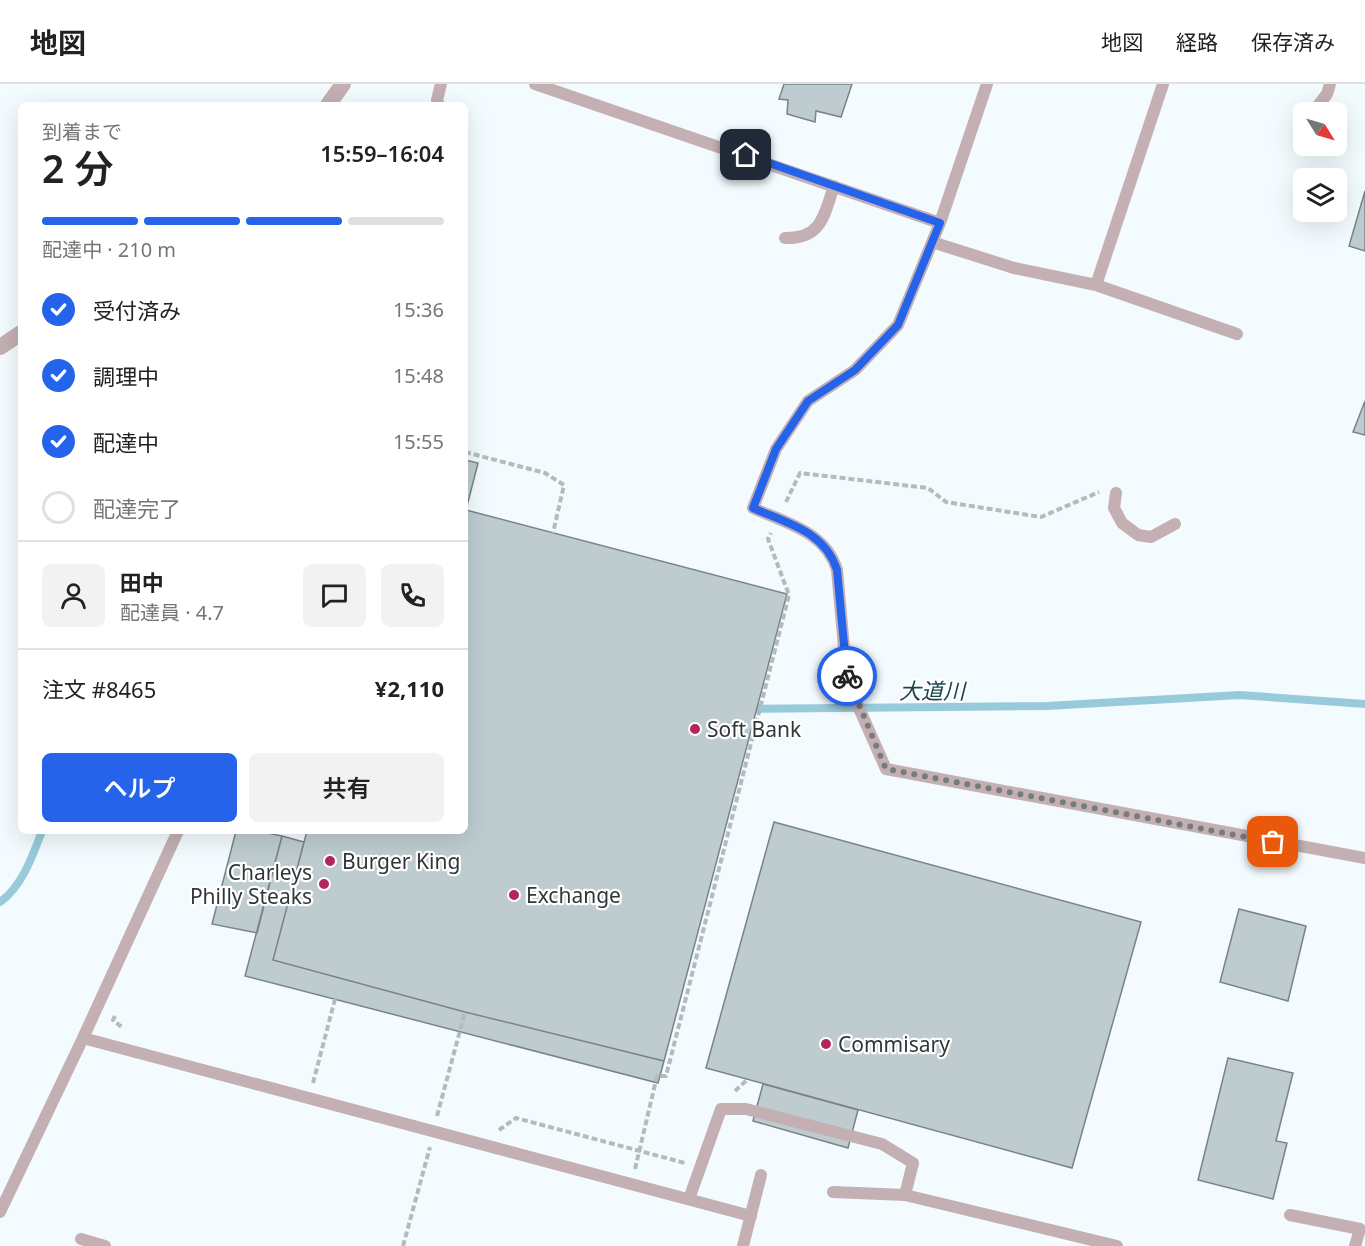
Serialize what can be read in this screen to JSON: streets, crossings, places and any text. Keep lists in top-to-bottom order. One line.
{"water":["大道川"],"places":["Soft Bank","Burger King","Charleys Philly Steaks","Exchange","Commisary"],"north":"bottom right","page":{"header":"地図","nav":["地図","経路","保存済み"],"heading":["2 分","到着まで","15:59–16:04"],"panel":["田中","配達員 · 4.7","注文 #8465","¥2,110"],"bar":"配達中 · 210 m","list":[["受付済み","15:36"],["調理中","15:48"],["配達中","15:55"],"配達完了"],"buttons":["ヘルプ","共有"]}}
